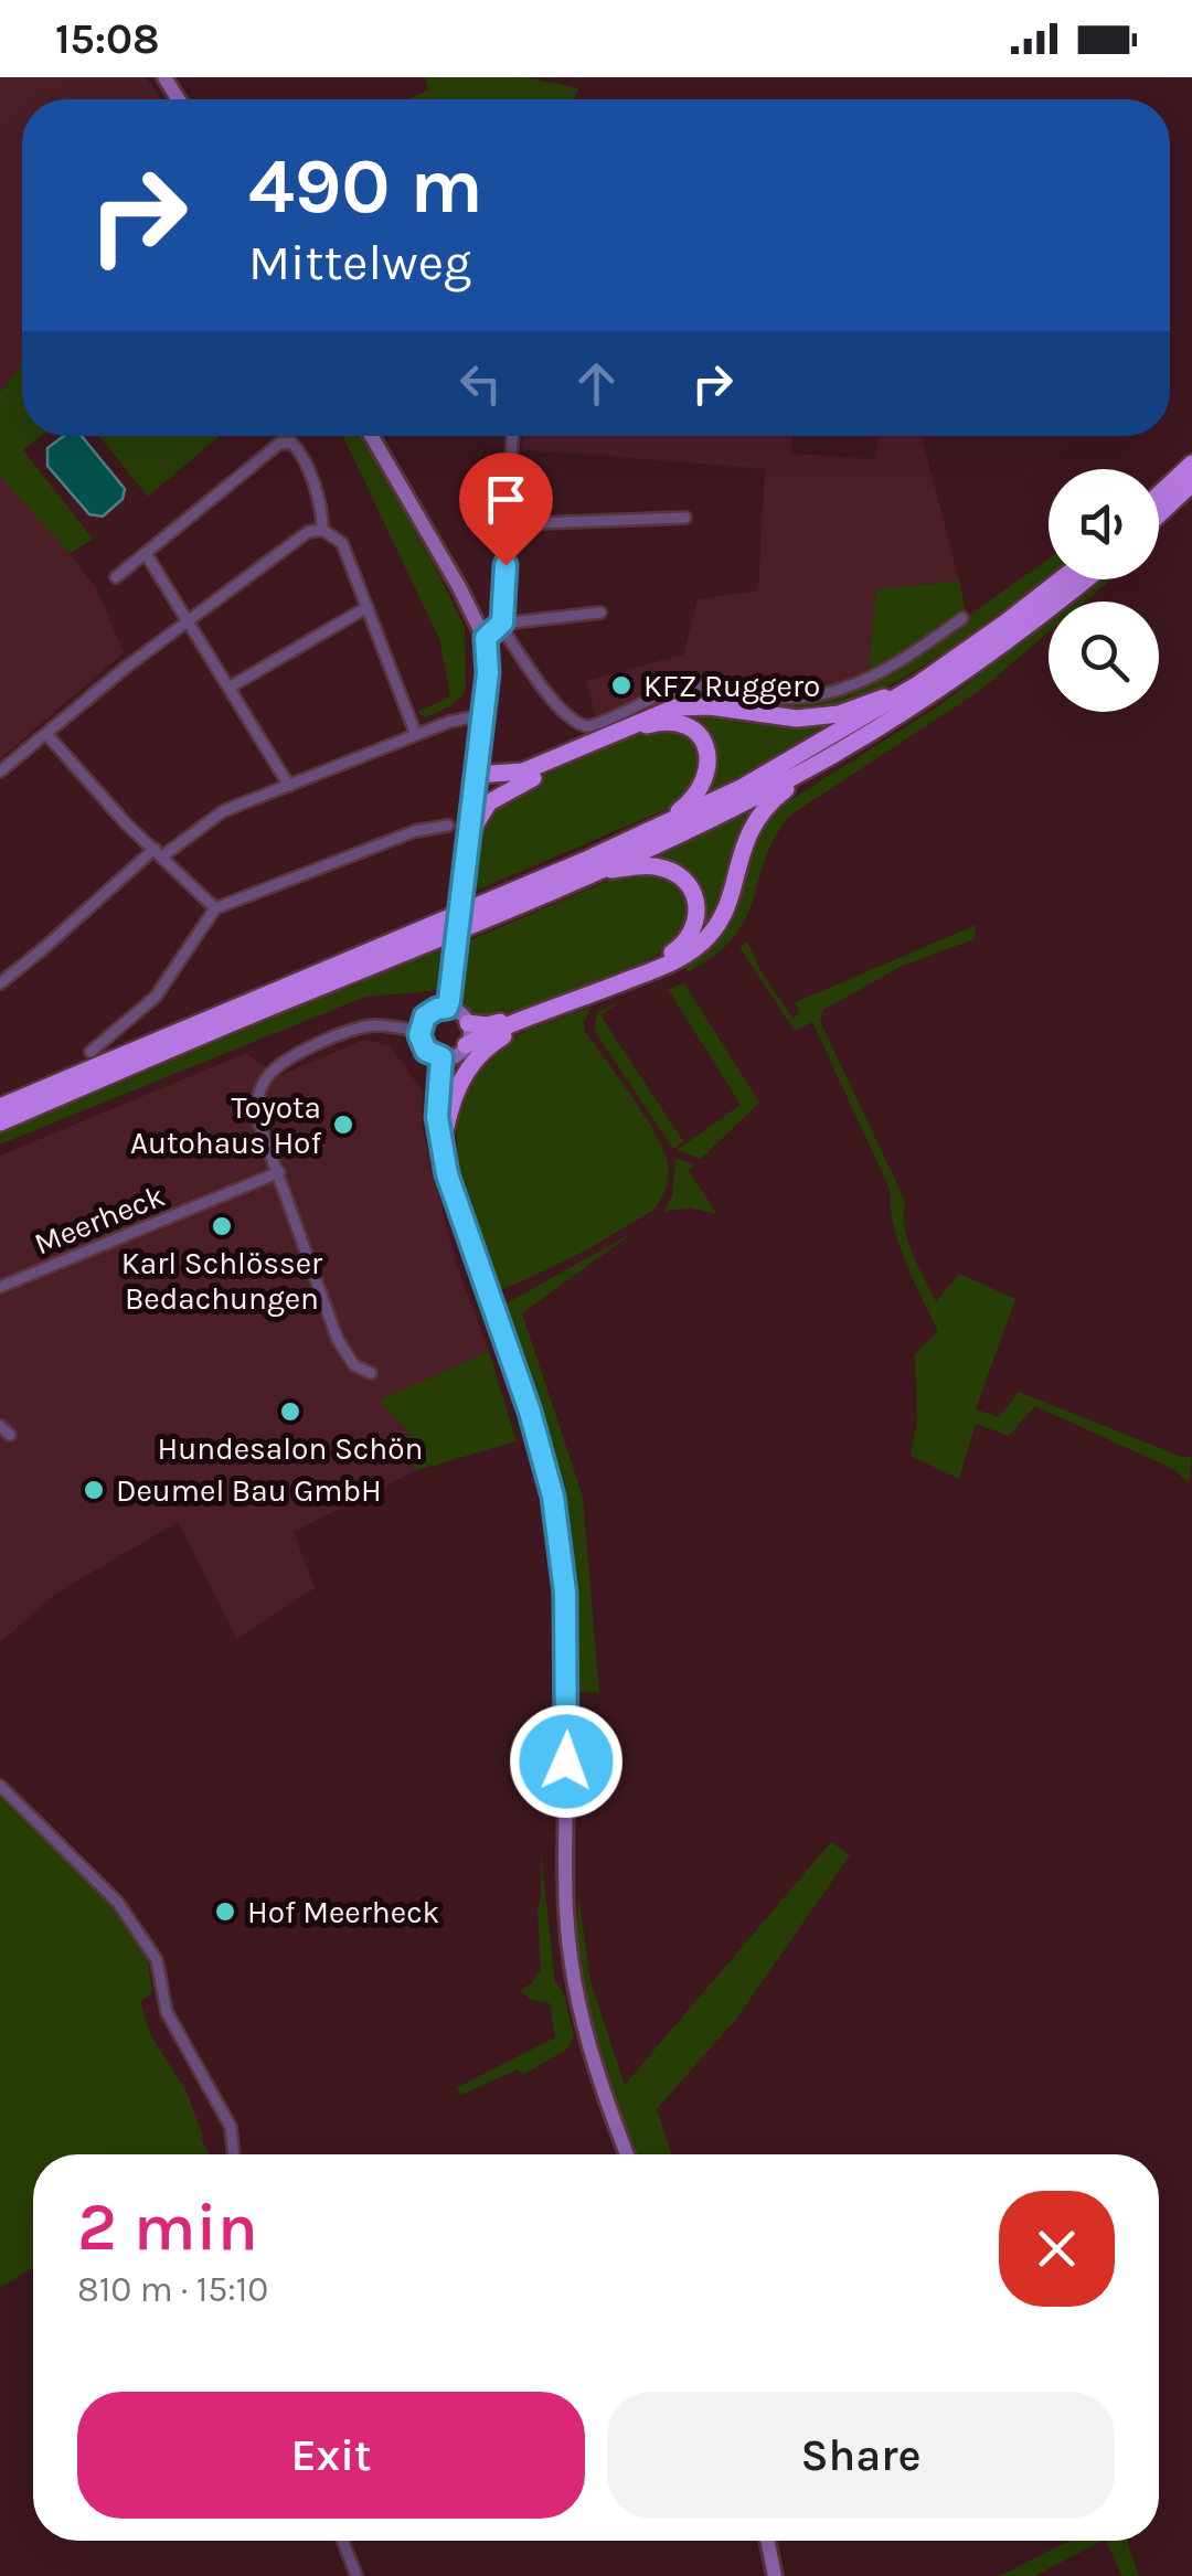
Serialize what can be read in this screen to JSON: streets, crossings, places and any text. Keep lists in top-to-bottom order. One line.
{"streets":{"street":["Meerheck"]},"places":["KFZ Ruggero","Toyota Autohaus Hof","Karl Schlösser Bedachungen","Hundesalon Schön","Deumel Bau GmbH","Hof Meerheck"],"page":{"status":"15:08","turn":["490 m","Mittelweg"],"heading":["2 min","810 m · 15:10"],"buttons":["Exit","Share"]}}
